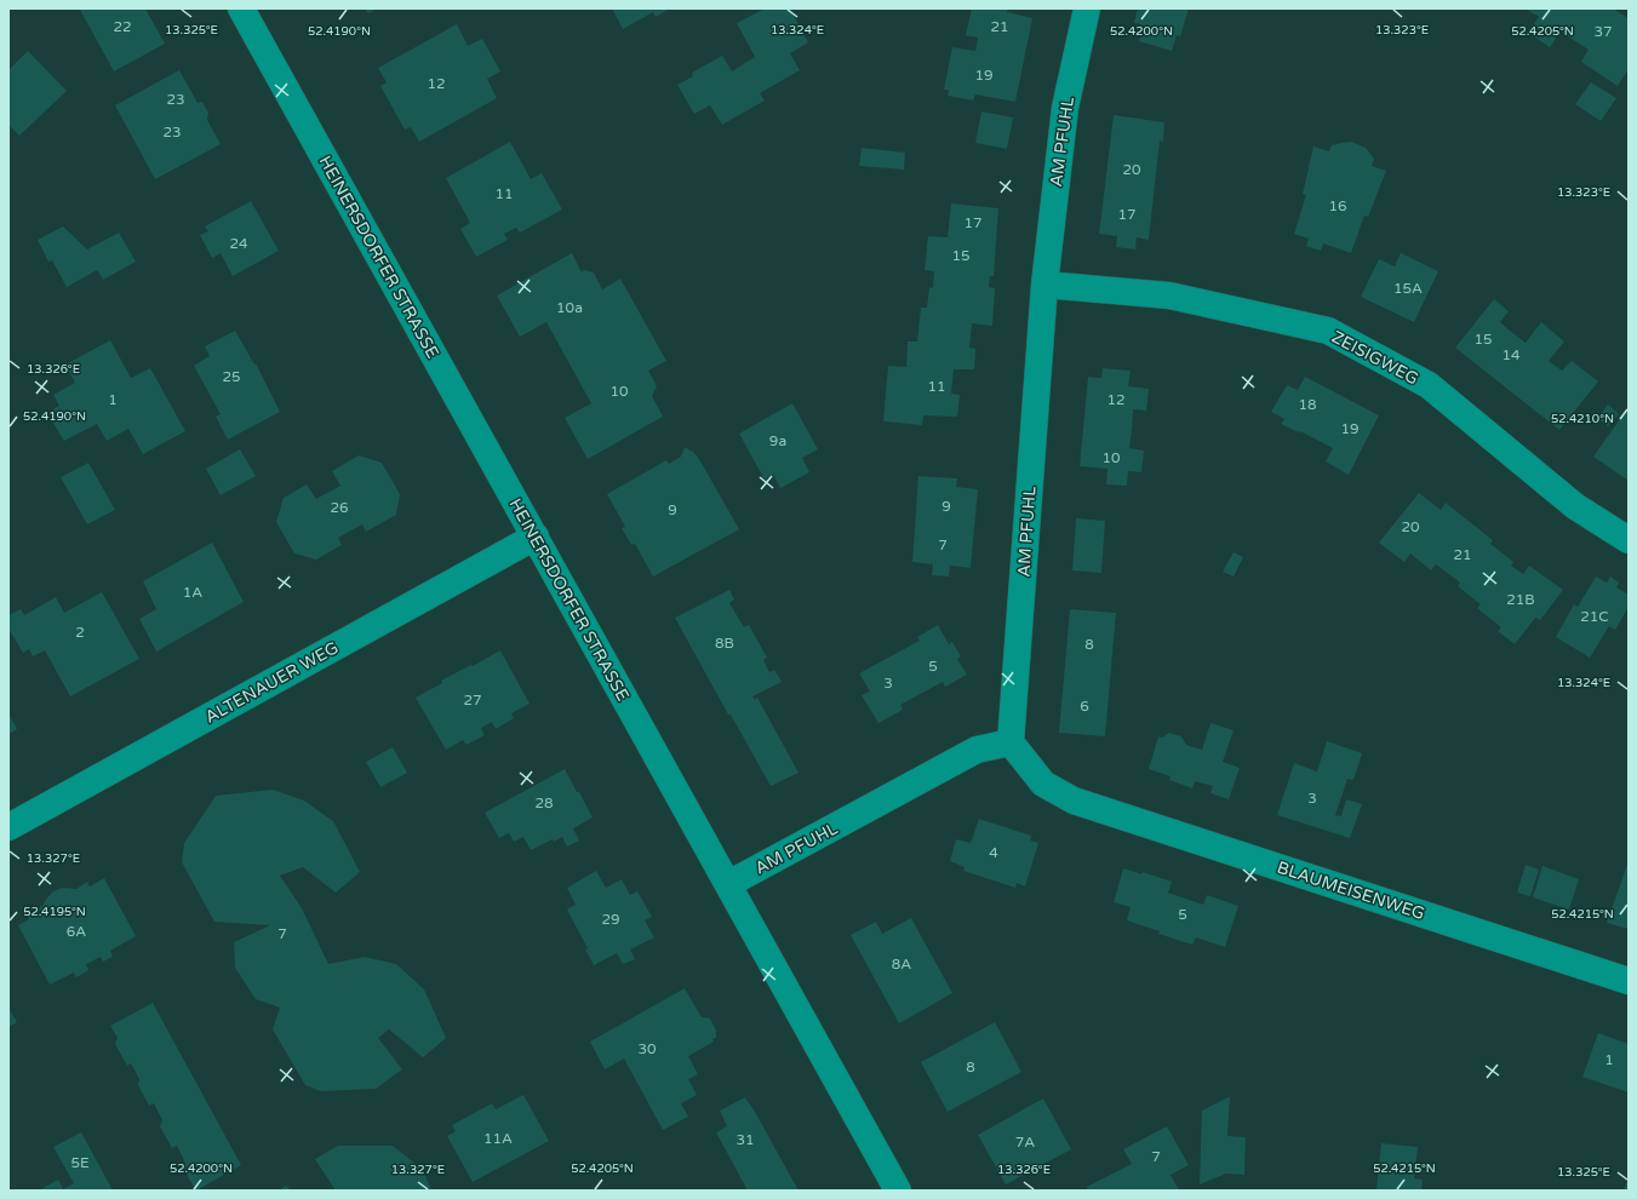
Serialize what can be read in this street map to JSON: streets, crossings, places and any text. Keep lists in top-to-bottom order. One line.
{"streets":{"street":["AM PFUHL","HEINERSDORFER STRASSE","ZEISIGWEG","ALTENAUER WEG","BLAUMEISENWEG"]},"crossings":[["AM PFUHL","HEINERSDORFER STRASSE"],["AM PFUHL","ZEISIGWEG"],["AM PFUHL","BLAUMEISENWEG"],["HEINERSDORFER STRASSE","ALTENAUER WEG"]],"house_numbers":["22","21","37","19","12","23","23","20","11","16","17","17","24","15","15A","10a","15","14","25","11","10","1","12","18","19","9a","10","9","26","9","20","7","21","1A","21B","21C","2","8B","8","5","3","27","6","3","28","4","5","29","6A","7","8A","30","1","8","11A","31","7A","7","5E"],"coordinates":["13.325°E","13.324°E","13.323°E","52.4200°N","52.4205°N","52.4190°N","13.326°E","52.4210°N","13.327°E","52.4195°N","52.4215°N"]}
